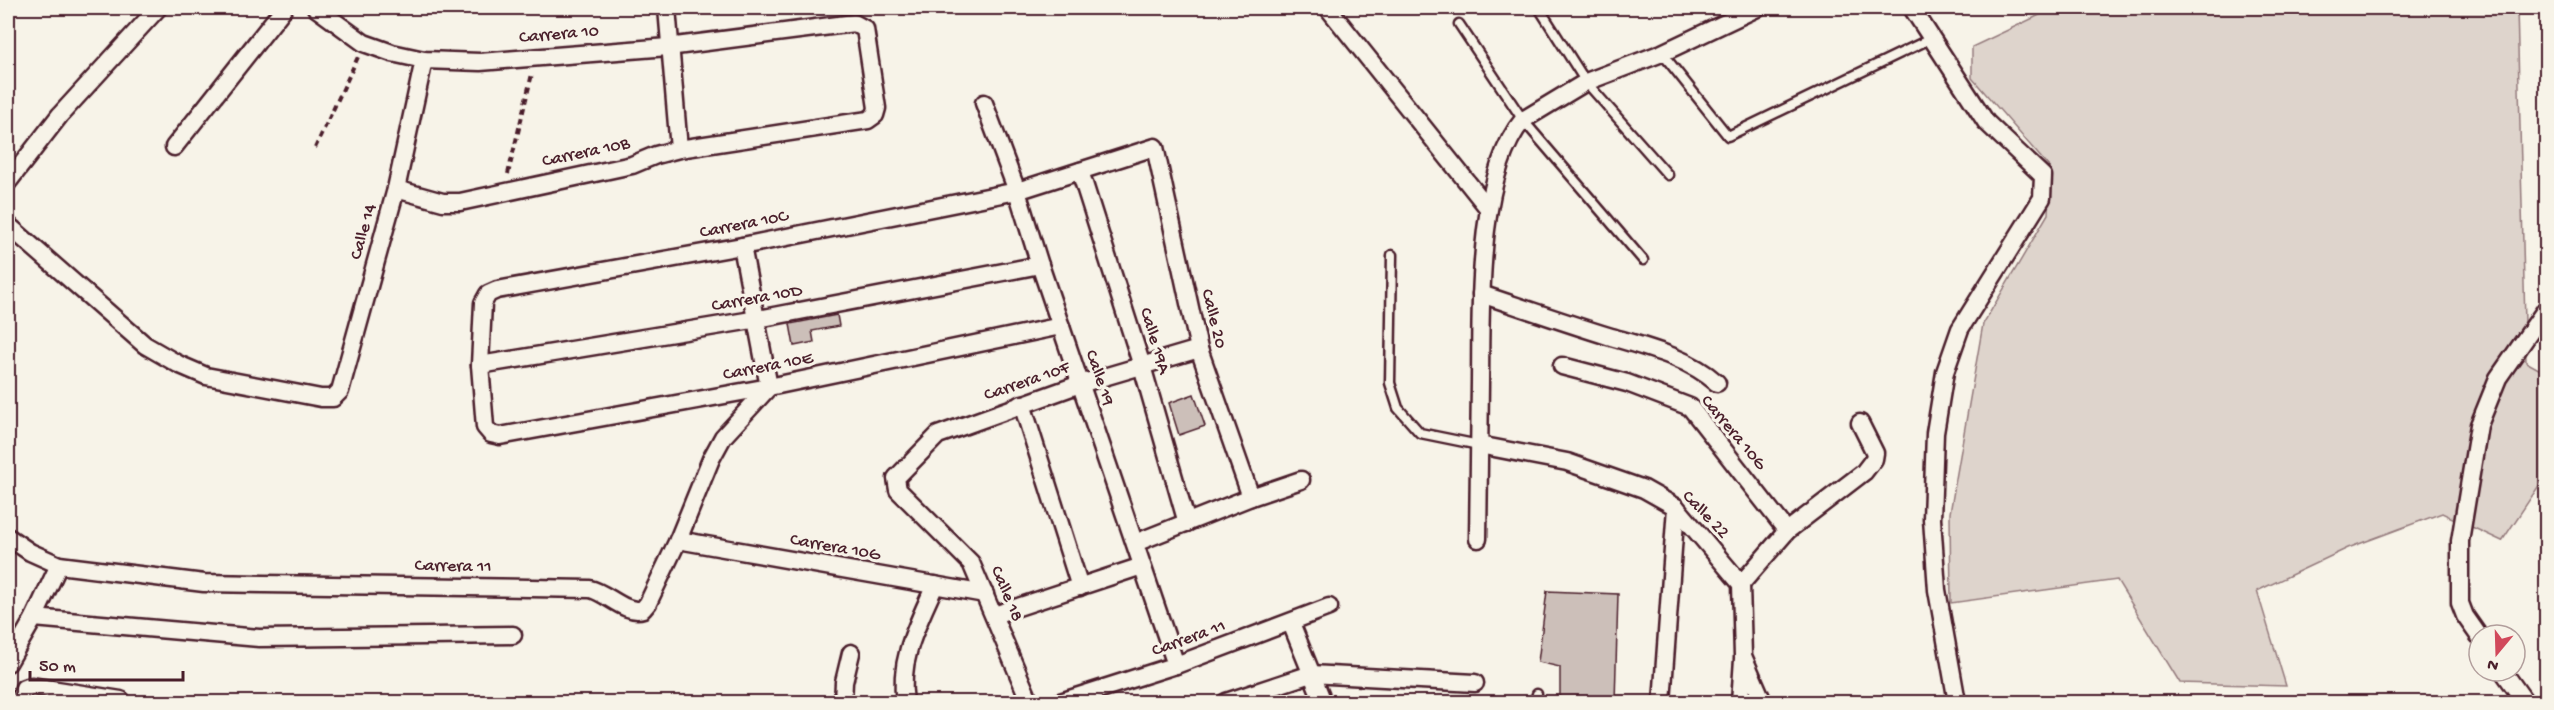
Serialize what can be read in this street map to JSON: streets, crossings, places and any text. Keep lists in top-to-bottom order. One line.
{"streets":{"street":["Carrera 10","Carrera 10B","Carrera 10C","Calle 14","Carrera 10D","Calle 20","Calle 19A","Carrera 10E","Calle 19","Carrera 10F","Carrera 10G","Calle 22","Carrera 11","Calle 18"]},"crossings":[["Carrera 10","Carrera 10B"],["Carrera 10","Calle 14"],["Carrera 10B","Calle 14"],["Carrera 10C","Carrera 10D"],["Carrera 10C","Calle 20"],["Carrera 10C","Calle 19A"],["Carrera 10C","Carrera 10E"],["Carrera 10C","Calle 19"],["Carrera 10D","Carrera 10E"],["Carrera 10D","Calle 19"],["Calle 20","Carrera 10F"],["Calle 19A","Carrera 10F"],["Carrera 10E","Calle 19"],["Carrera 10E","Carrera 11"],["Calle 19","Carrera 10F"],["Calle 19","Carrera 11"],["Carrera 10F","Calle 18"],["Carrera 10G","Carrera 11"],["Carrera 10G","Calle 18"]],"scale_bar":"50 m","north":"bottom"}
